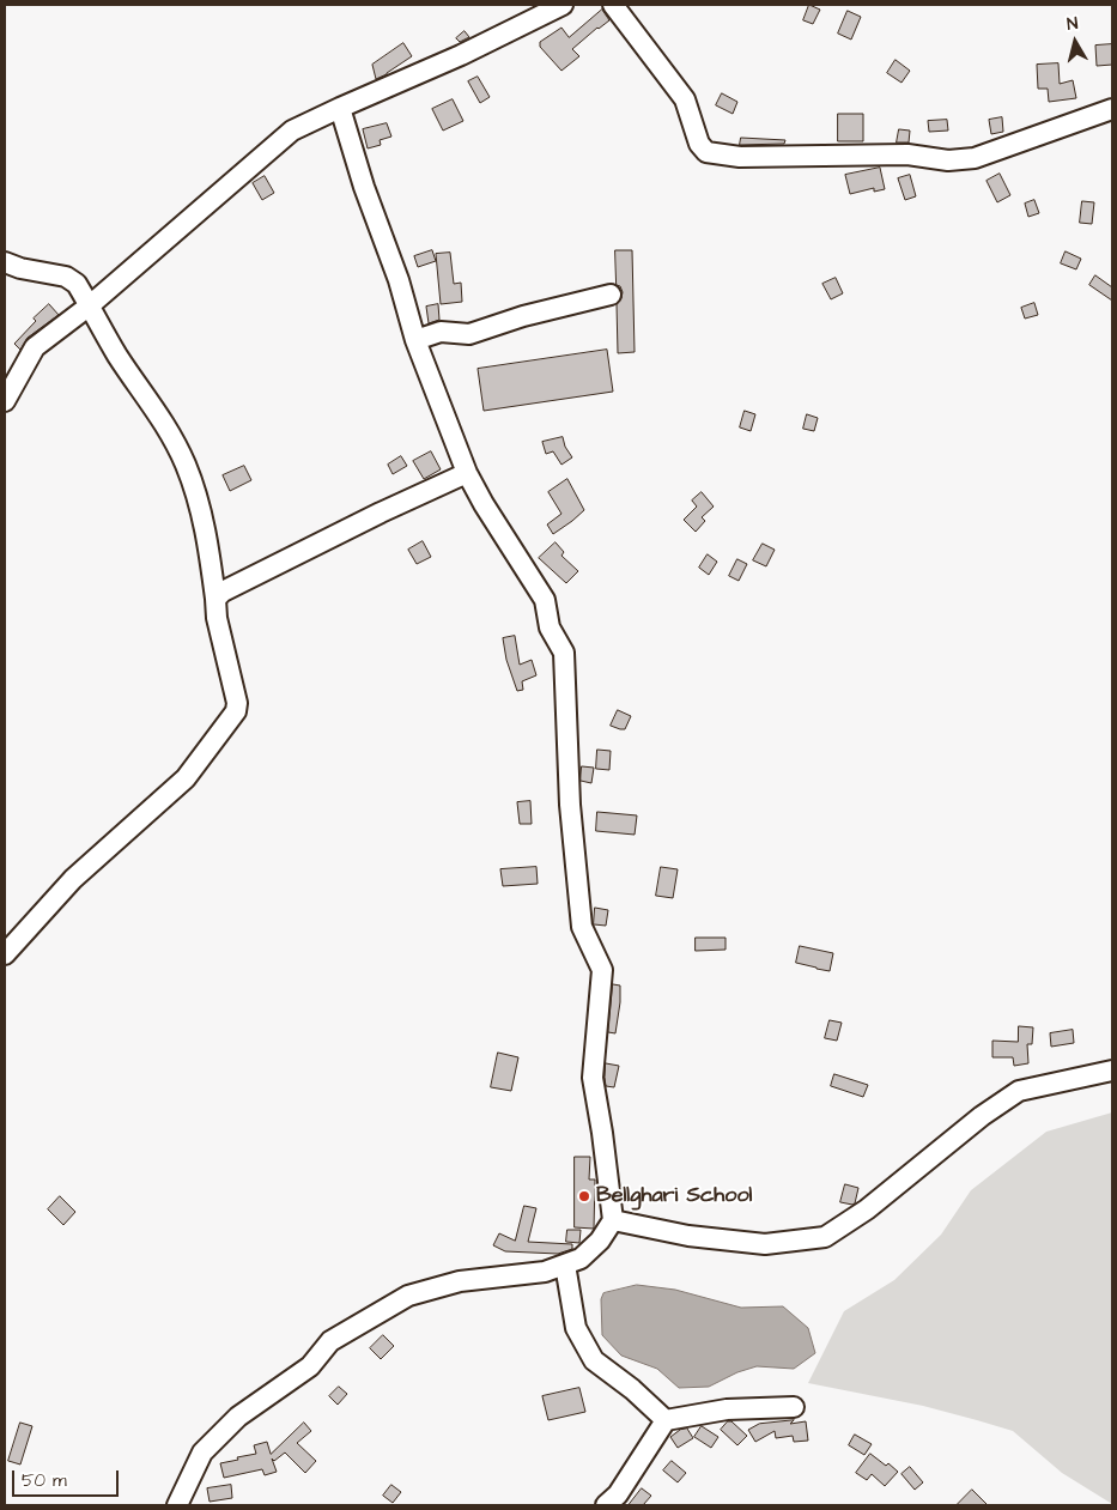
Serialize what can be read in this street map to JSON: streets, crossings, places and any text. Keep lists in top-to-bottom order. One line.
{"places":["Bellghari School"],"scale_bar":"50 m","north":"top"}
